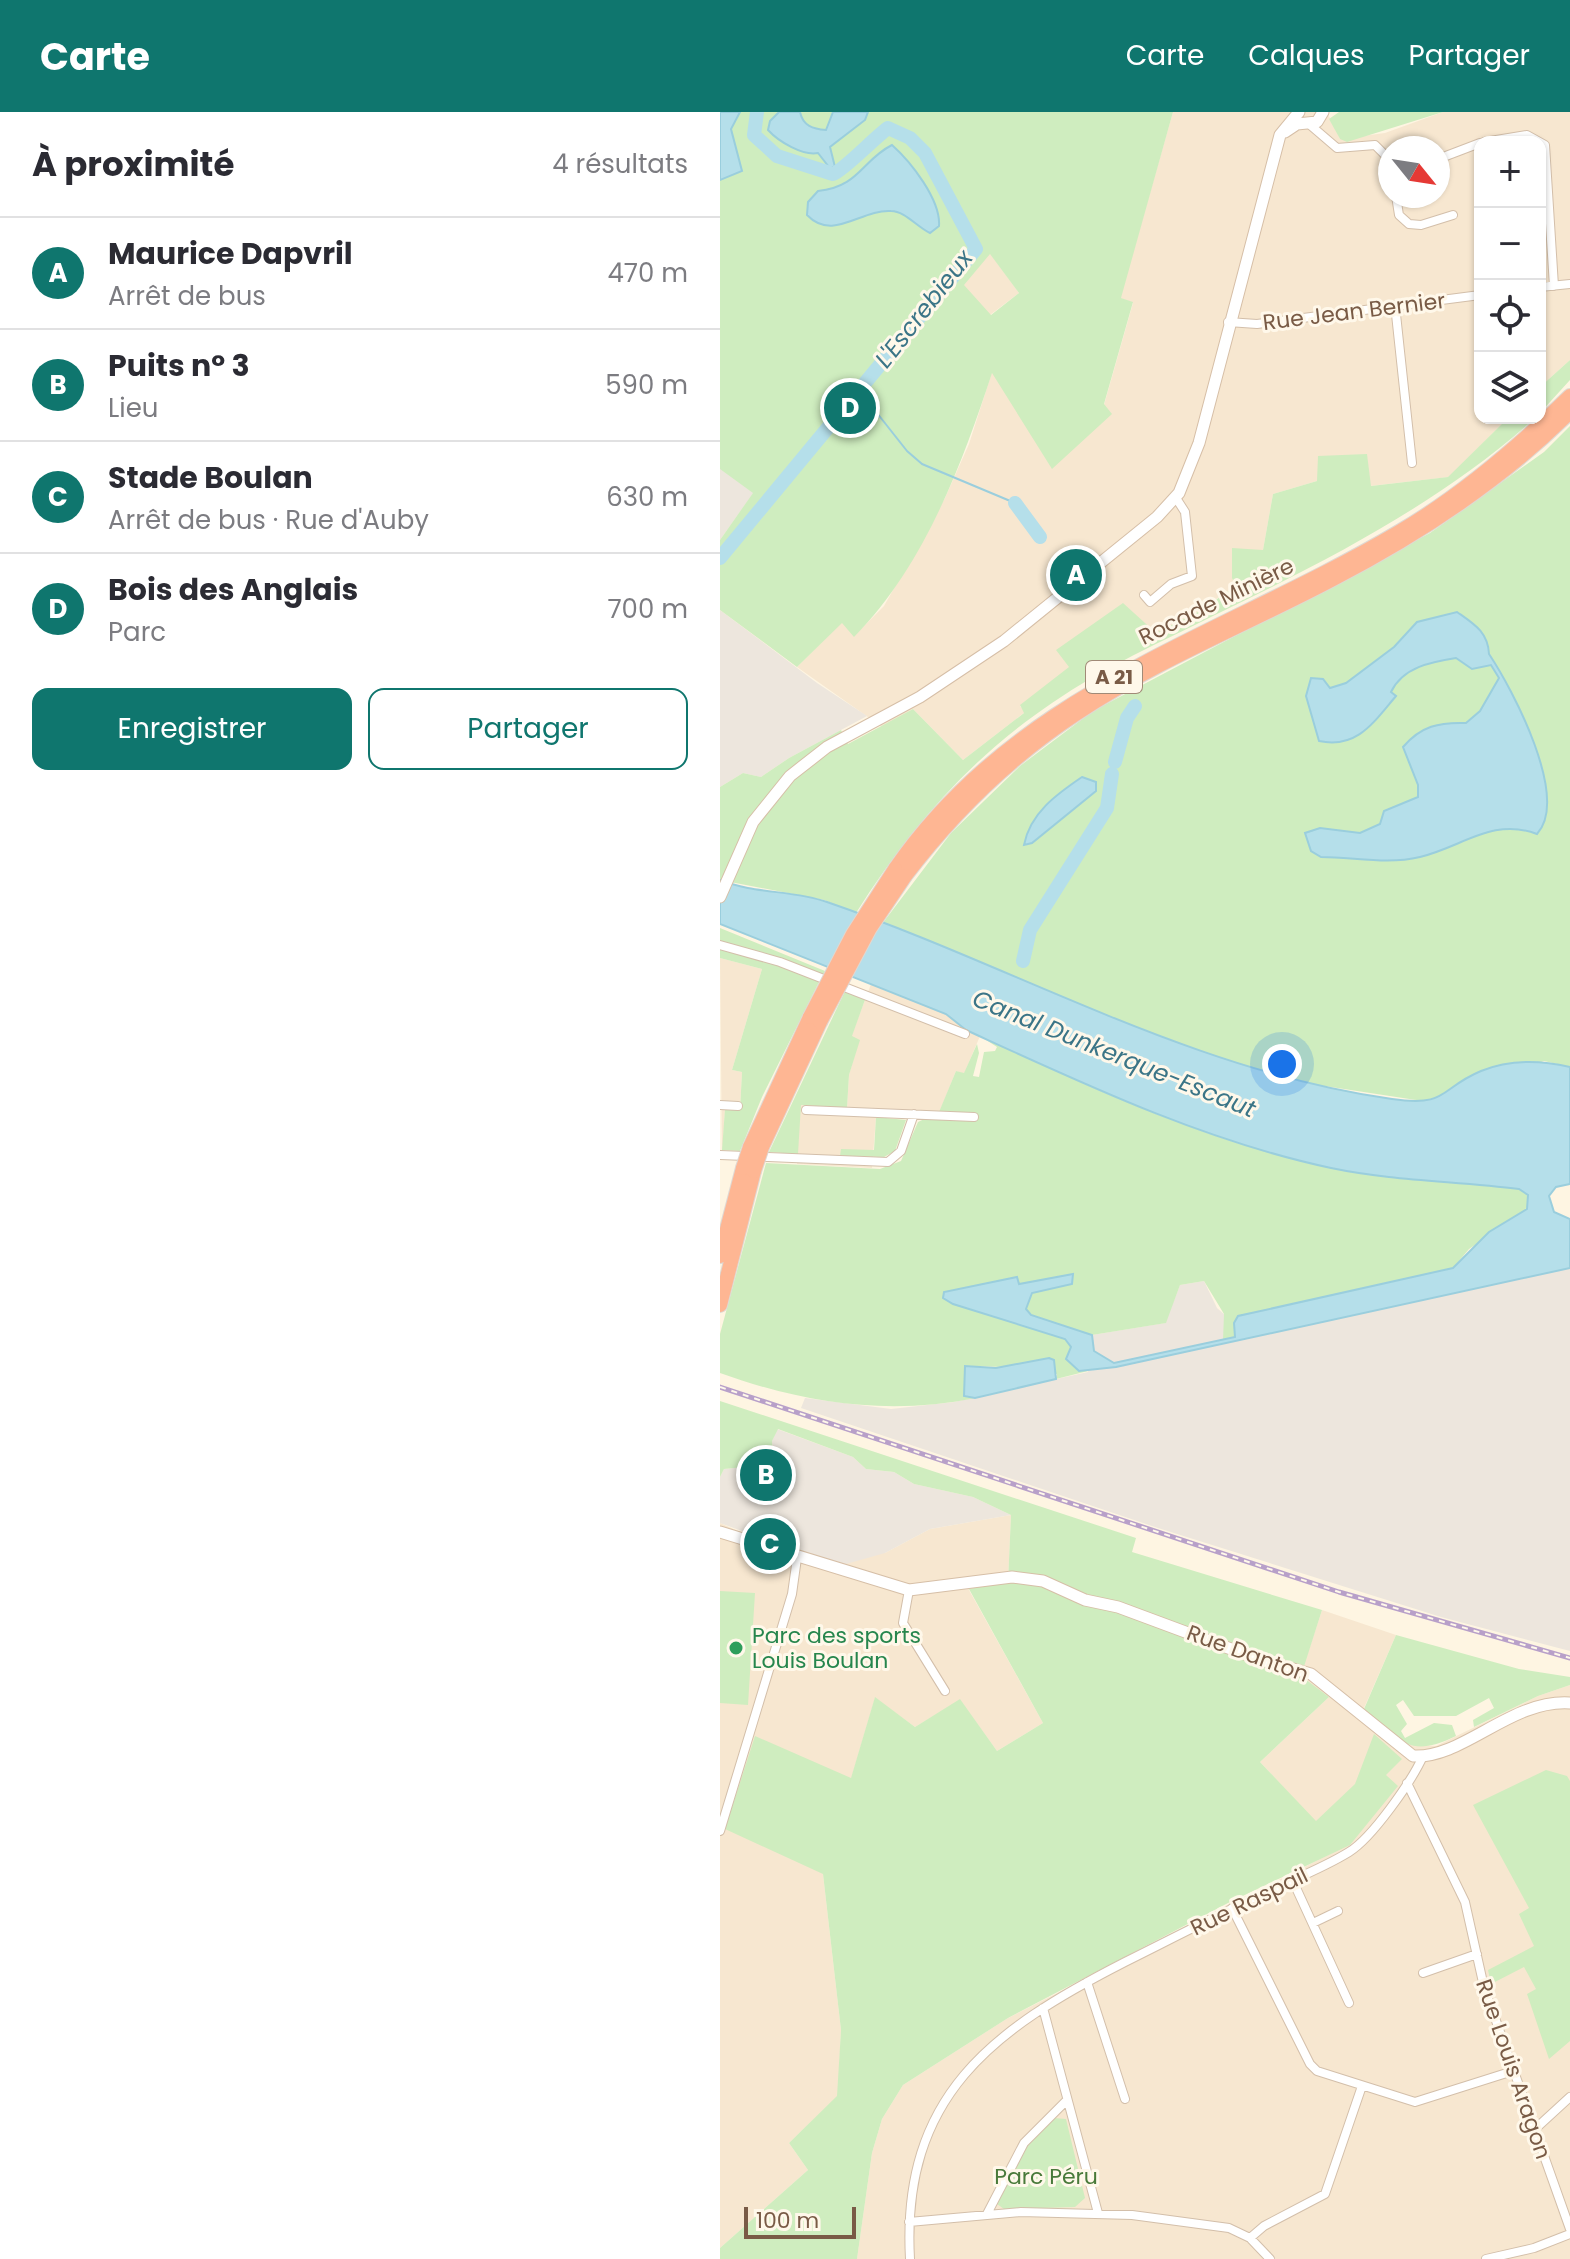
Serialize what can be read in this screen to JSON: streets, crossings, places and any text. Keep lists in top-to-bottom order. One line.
{"streets":{"highway":["Rocade Minière","A 21"],"street":["Rue Jean Bernier","Rue Danton","Rue Raspail","Rue Louis Aragon"]},"crossings":[["Rue Danton","Rue Raspail"],["Rue Raspail","Rue Louis Aragon"]],"water":["L'Escrebieux","Canal Dunkerque-Escaut"],"parks":["Parc Péru"],"places":["Parc des sports Louis Boulan"],"scale_bar":"100 m","north":"bottom right","page":{"header":"Carte","nav":["Carte","Calques","Partager"],"heading":["À proximité","4 résultats"],"map_buttons":["+","−"],"list":[{"mark":"A","name":"Maurice Dapvril","note":"Arrêt de bus","value":"470 m"},{"mark":"B","name":"Puits n° 3","note":"Lieu","value":"590 m"},{"mark":"C","name":"Stade Boulan","note":"Arrêt de bus · Rue d'Auby","value":"630 m"},{"mark":"D","name":"Bois des Anglais","note":"Parc","value":"700 m"}],"pins":["D","A","B","C"],"buttons":["Enregistrer","Partager"],"scale":"100 m"}}
